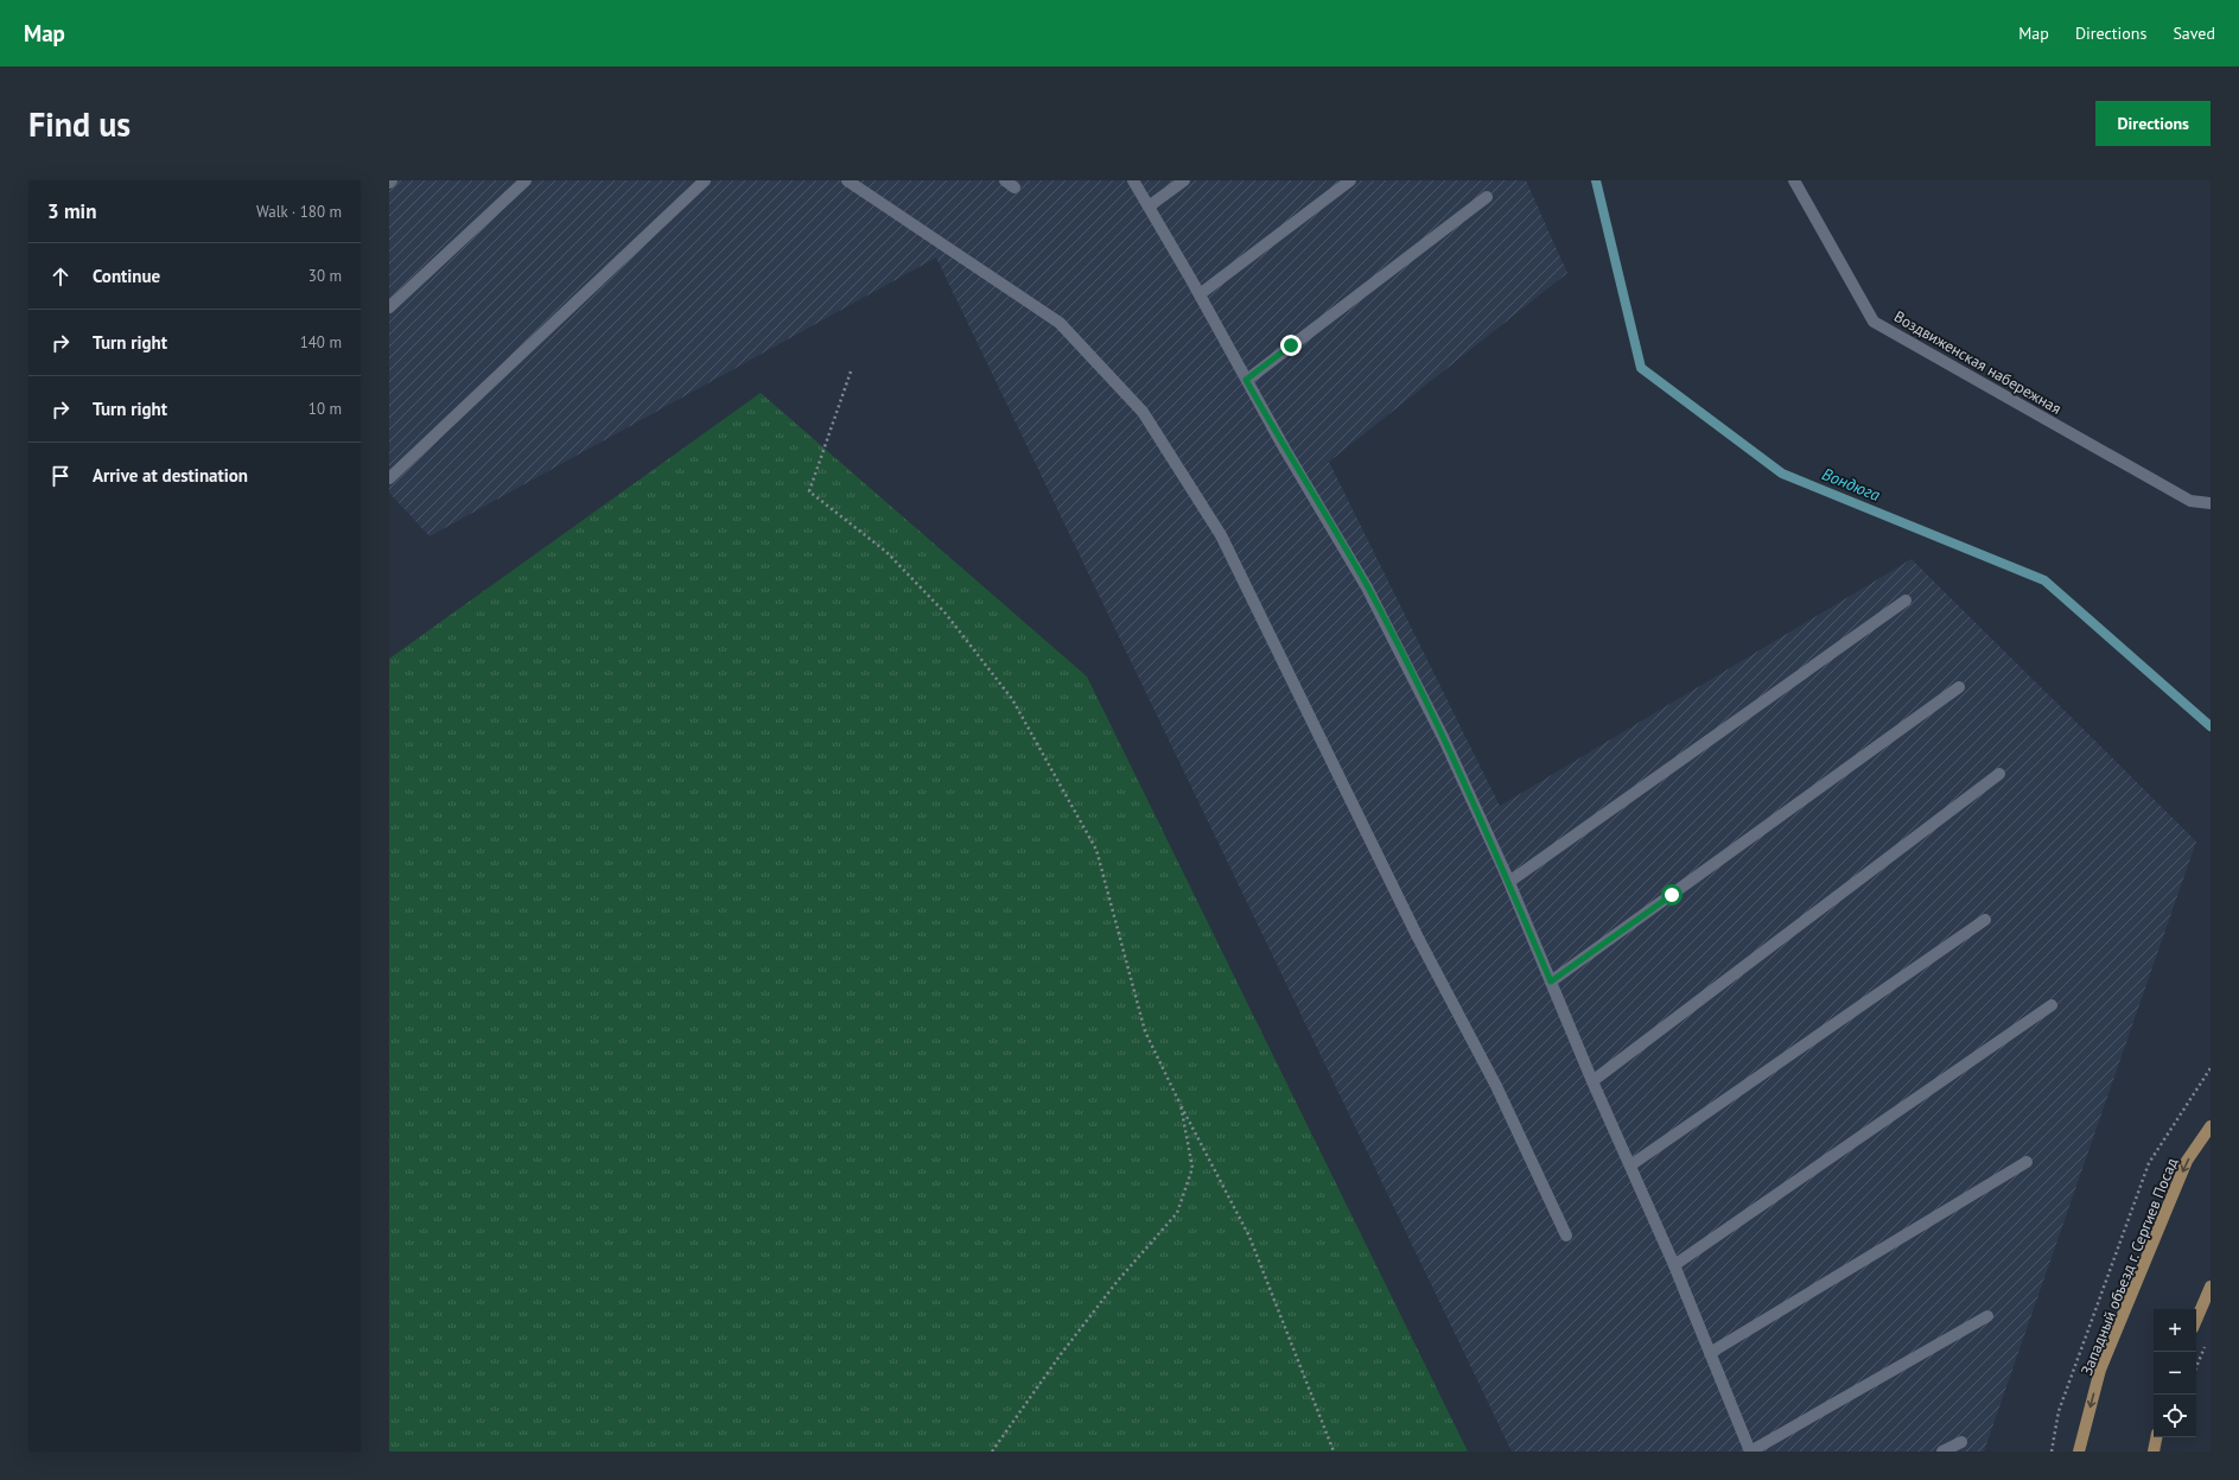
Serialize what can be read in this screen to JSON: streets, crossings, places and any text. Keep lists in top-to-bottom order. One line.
{"streets":{"main road":["Западный объезд г. Сергиев Посад"],"street":["Воздвиженская набережная"]},"one_way":["Западный объезд г. Сергиев Посад"],"water":["Вондюга"],"page":{"header":"Map","nav":["Map","Directions","Saved"],"buttons":"Directions","title":"Find us","heading":["3 min","Walk · 180 m"],"list":[["Continue","30 m"],["Turn right","140 m"],["Turn right","10 m"],"Arrive at destination"],"map_buttons":["+","−"]}}
